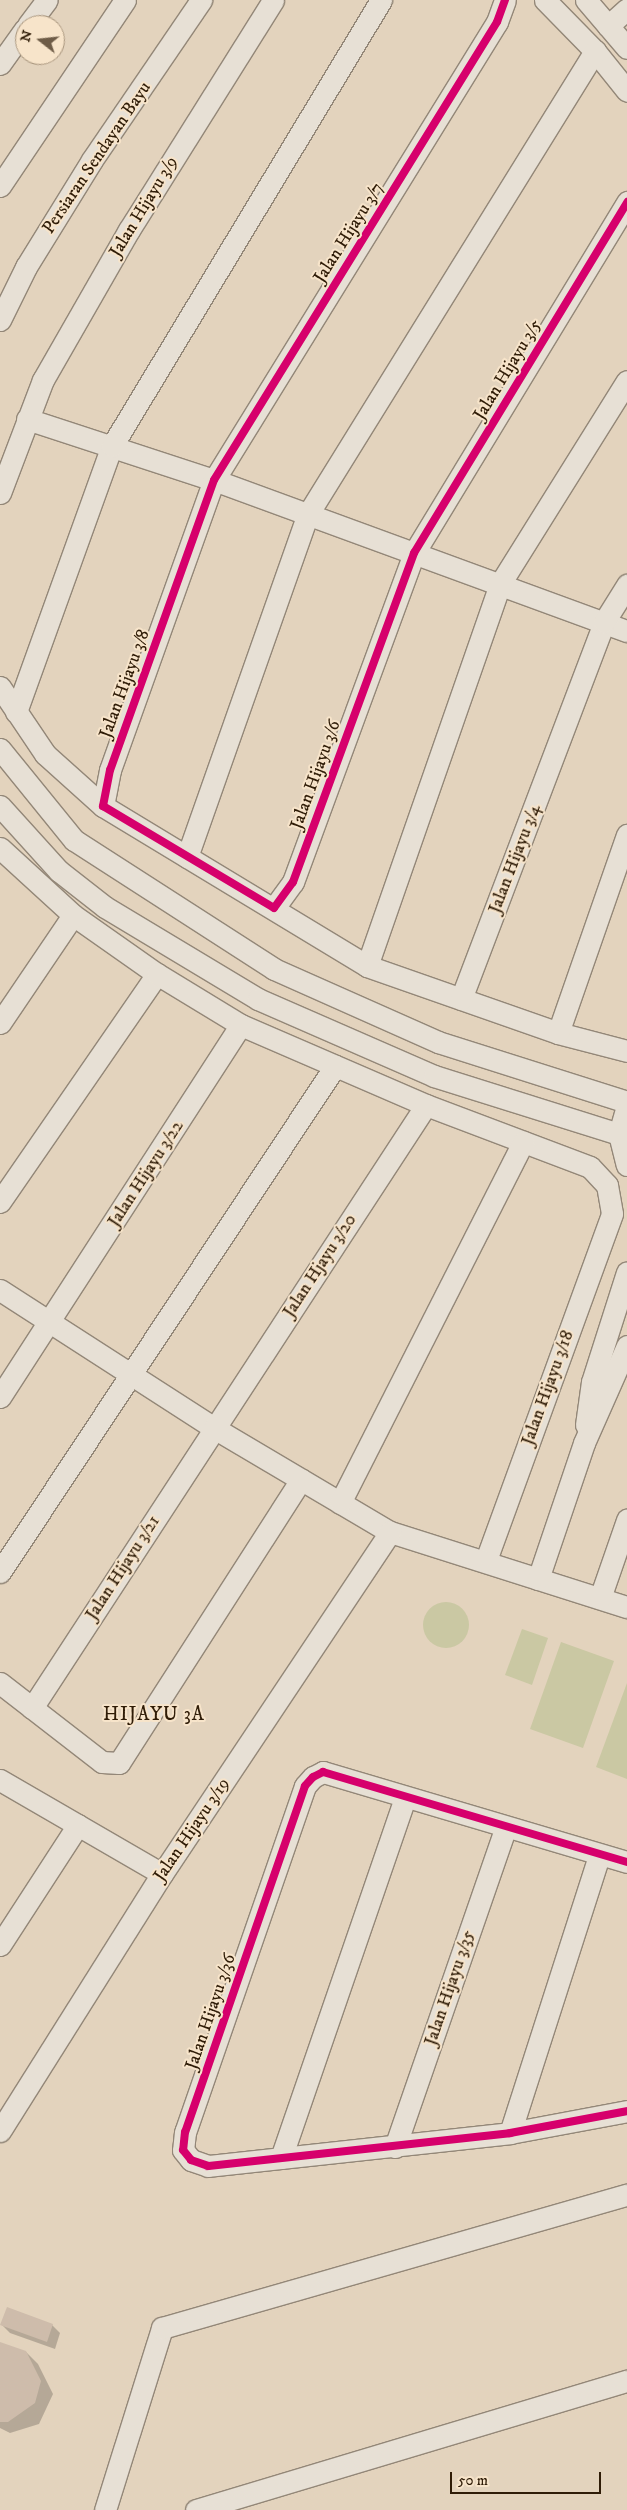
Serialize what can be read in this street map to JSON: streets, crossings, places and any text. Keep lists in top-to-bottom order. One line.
{"streets":{"street":["Persiaran Sendayan Bayu","Jalan Hijayu 3/9","Jalan Hijayu 3/7","Jalan Hijayu 3/5","Jalan Hijayu 3/8","Jalan Hijayu 3/6","Jalan Hijayu 3/4","Jalan Hijayu 3/22","Jalan Hjayu 3/20","Jalan Hijayu 3/18","Jalan Hijayu 3/21","Jalan Hijayu 3/19","Jalan Hijayu 3/35","Jalan Hijayu 3/36"]},"crossings":[["Jalan Hijayu 3/7","Jalan Hijayu 3/8"],["Jalan Hijayu 3/5","Jalan Hijayu 3/6"],["Jalan Hjayu 3/20","Jalan Hijayu 3/21"]],"districts":["HIJAYU 3A"],"scale_bar":"50 m","north":"left"}
